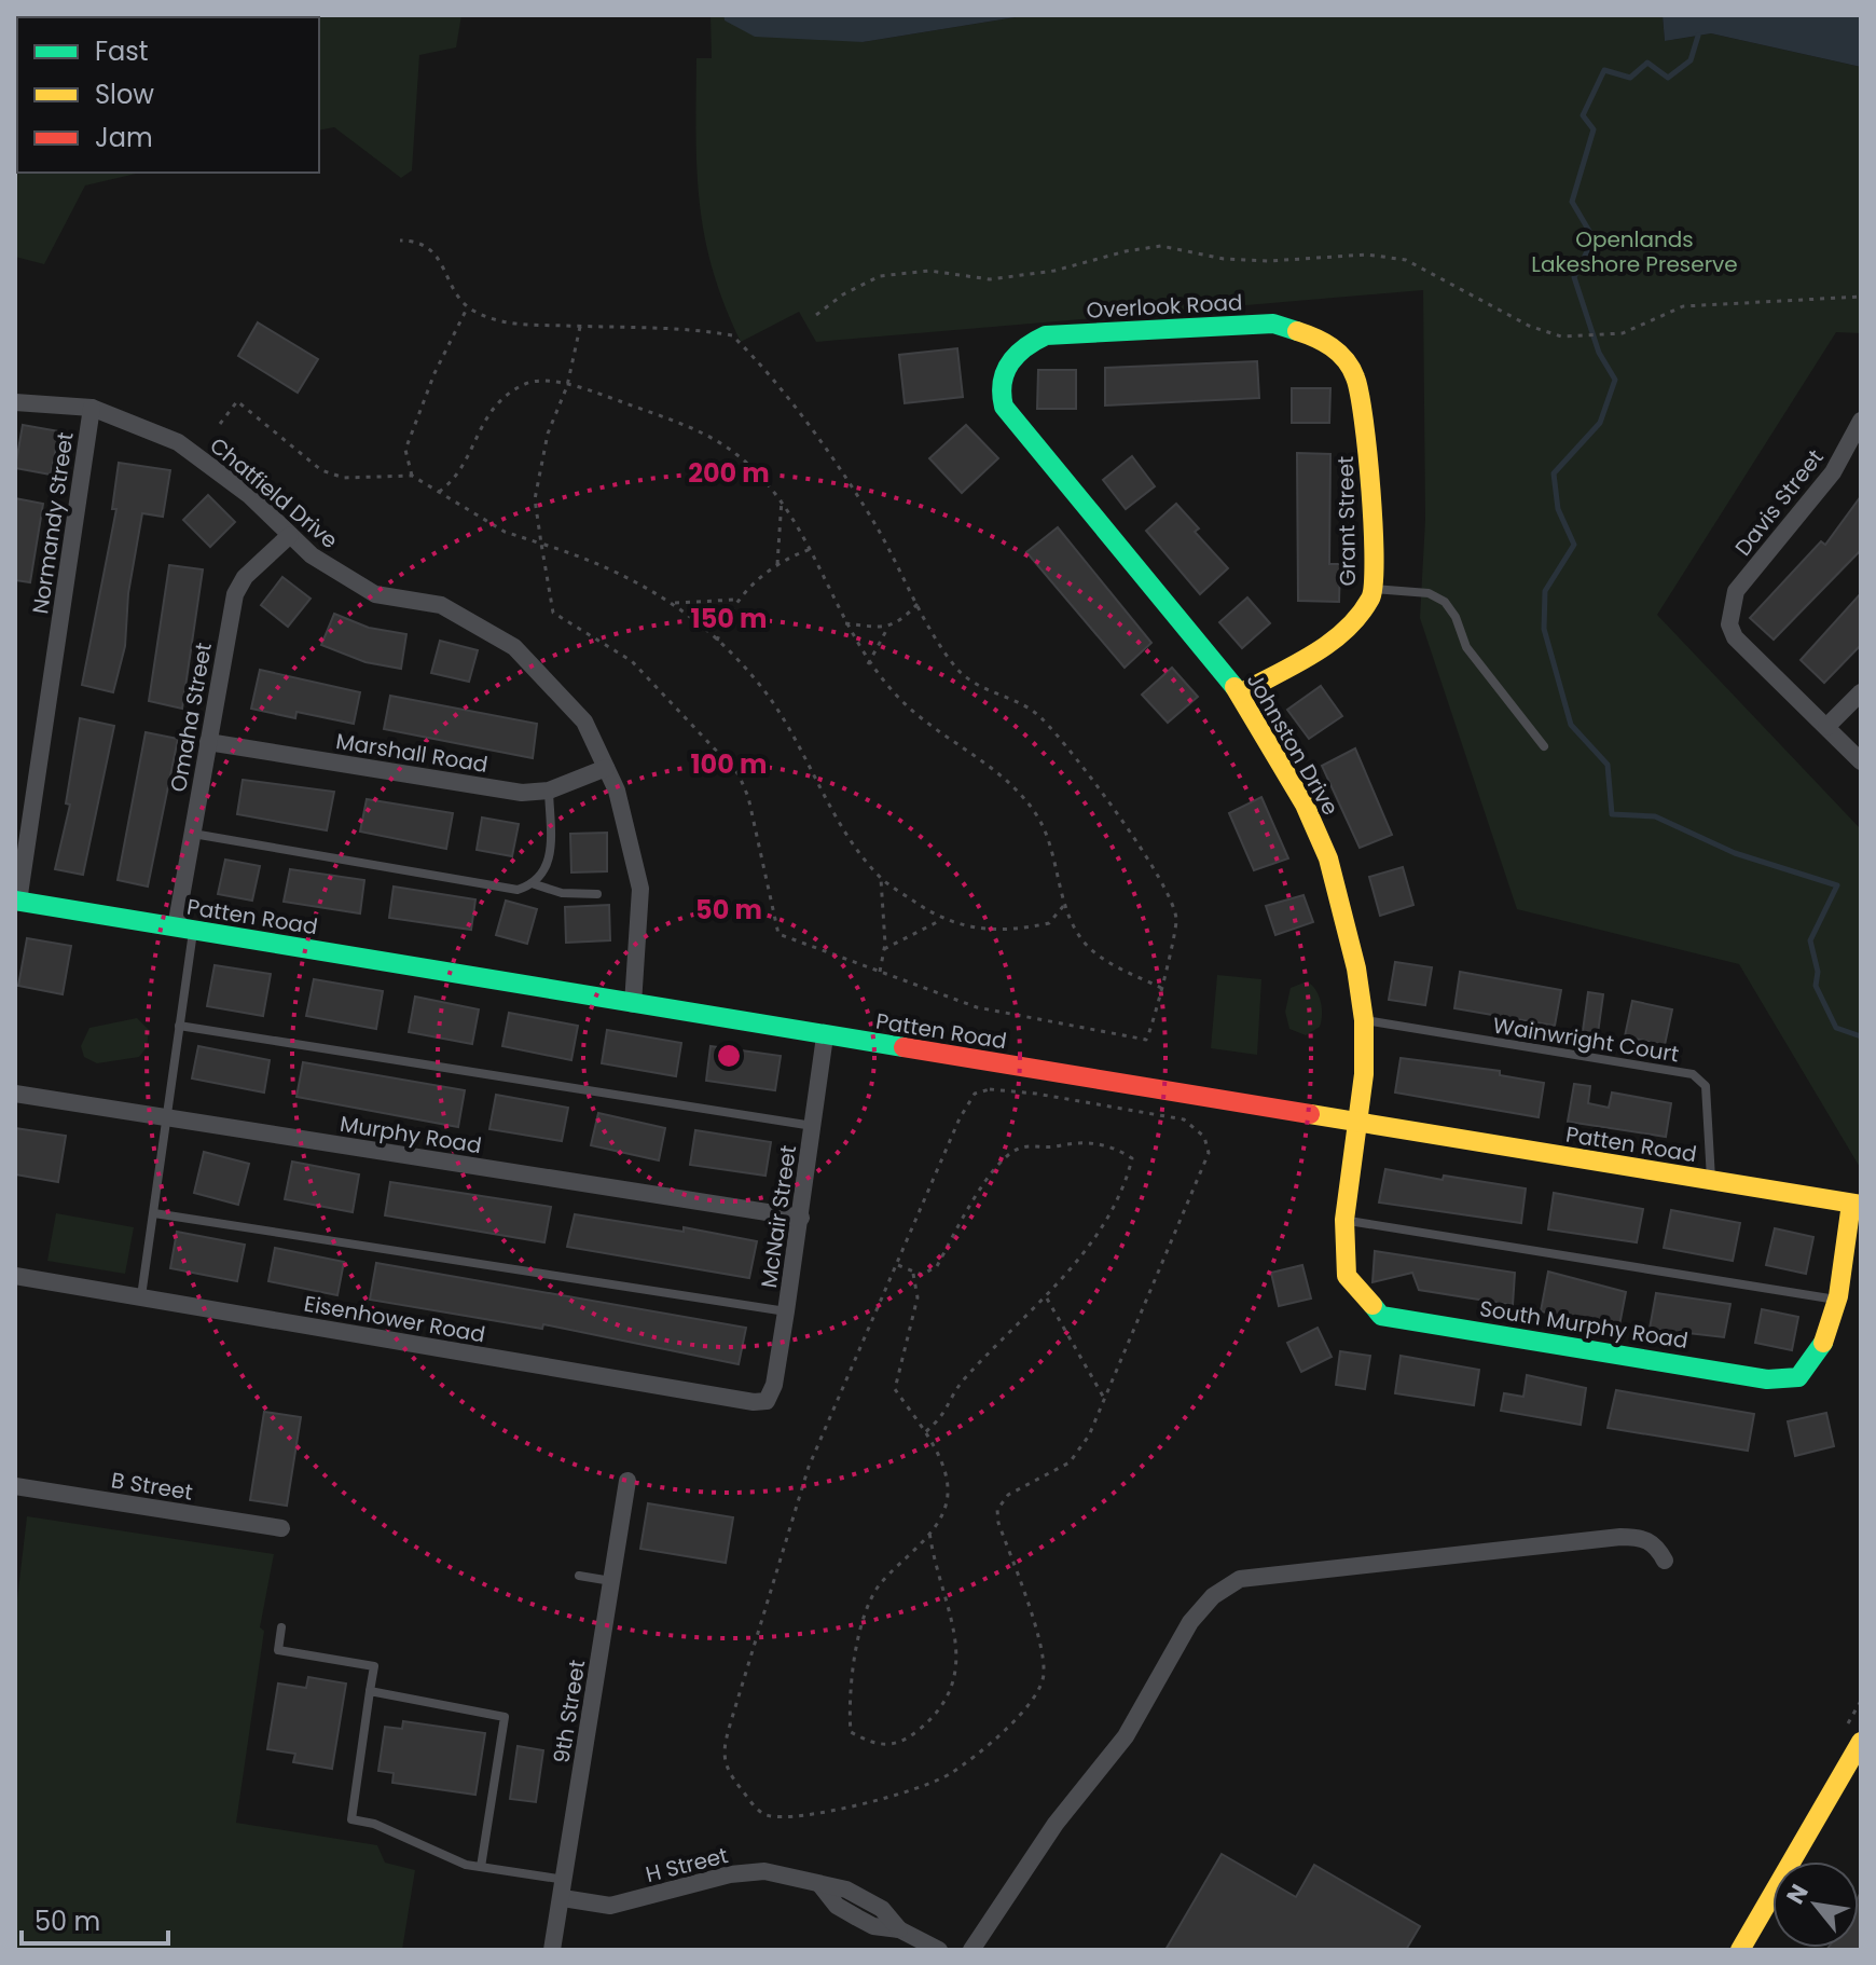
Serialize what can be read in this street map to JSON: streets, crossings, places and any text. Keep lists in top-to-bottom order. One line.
{"streets":{"street":["Overlook Road","Chatfield Drive","Davis Street","Grant Street","Normandy Street","Omaha Street","Johnston Drive","Marshall Road","Patten Road","Murphy Road","McNair Street","Eisenhower Road","South Murphy Road","B Street","9th Street","H Street"],"lane":["Wainwright Court"]},"crossings":[["Overlook Road","Grant Street"],["Overlook Road","Johnston Drive"],["Chatfield Drive","Normandy Street"],["Chatfield Drive","Omaha Street"],["Chatfield Drive","Marshall Road"],["Chatfield Drive","Patten Road"],["Grant Street","Johnston Drive"],["Normandy Street","Patten Road"],["Omaha Street","Marshall Road"],["Omaha Street","Patten Road"],["Johnston Drive","Patten Road"],["Johnston Drive","Wainwright Court"],["Johnston Drive","South Murphy Road"],["Patten Road","Wainwright Court"],["Patten Road","McNair Street"],["Patten Road","South Murphy Road"],["Murphy Road","McNair Street"],["McNair Street","Eisenhower Road"],["9th Street","H Street"]],"parks":["Openlands Lakeshore Preserve"],"legend":["Fast","Slow","Jam"],"scale_bar":"50 m","north":"top left","rings":["200 m","150 m","100 m","50 m"]}
